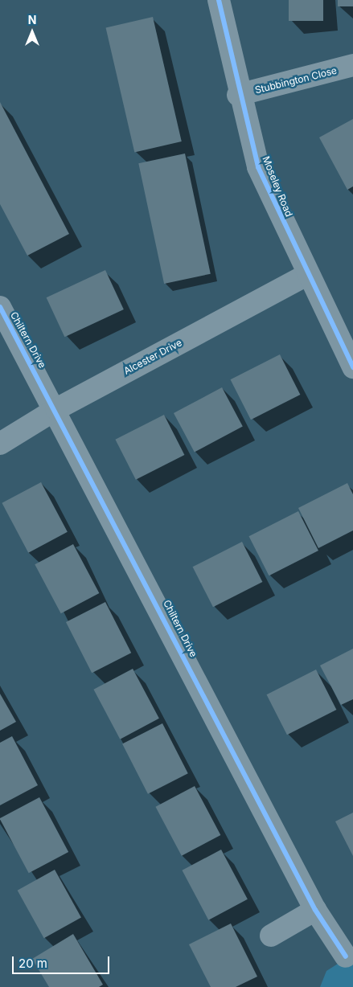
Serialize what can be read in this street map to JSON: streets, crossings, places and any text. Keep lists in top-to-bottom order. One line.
{"streets":{"street":["Stubbington Close","Moseley Road","Chiltern Drive","Alcester Drive"]},"crossings":[["Stubbington Close","Moseley Road"],["Moseley Road","Alcester Drive"],["Chiltern Drive","Alcester Drive"]],"scale_bar":"20 m","north":"top"}
